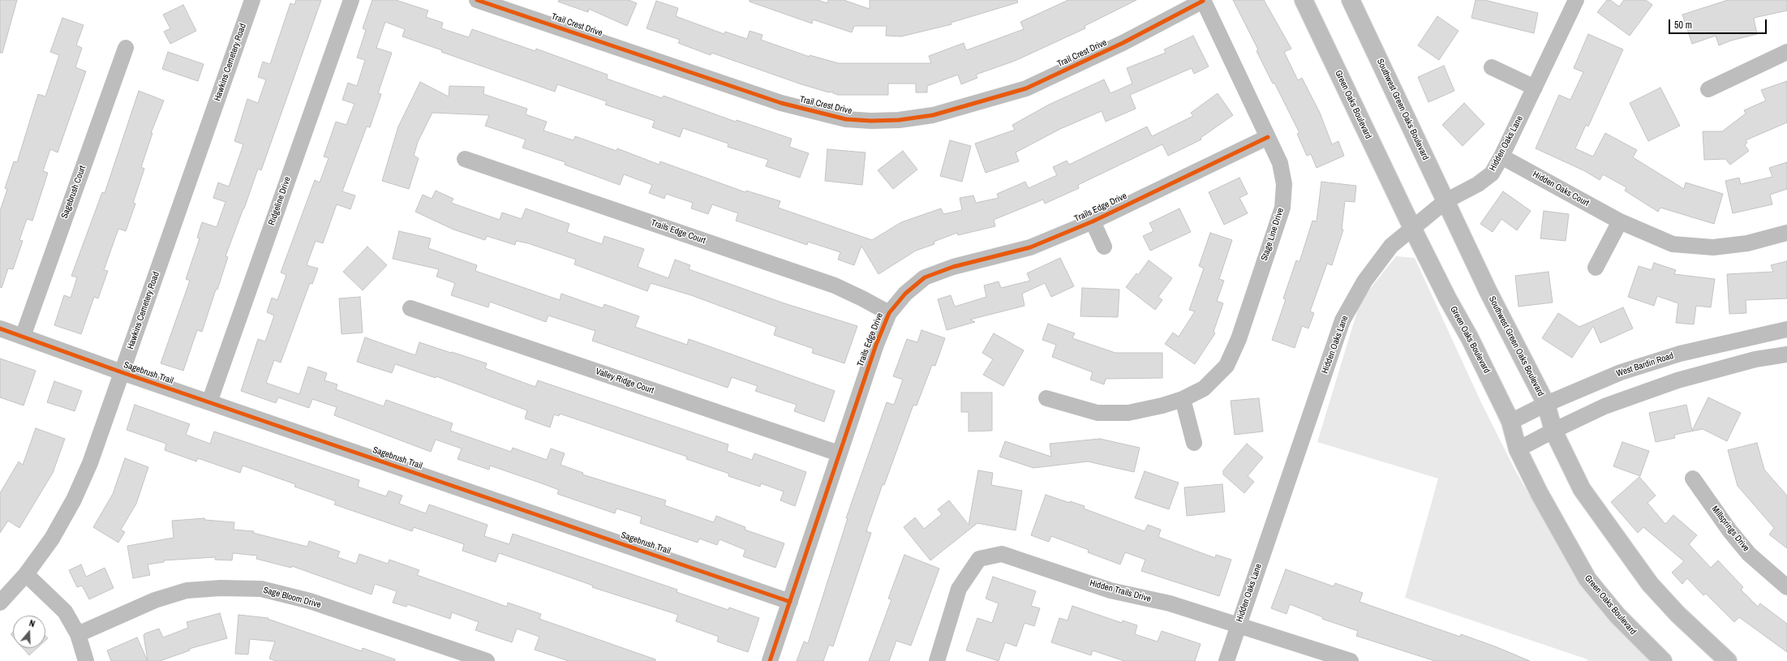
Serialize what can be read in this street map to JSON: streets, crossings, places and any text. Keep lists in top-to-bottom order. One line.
{"streets":{"main road":["Green Oaks Boulevard","Southwest Green Oaks Boulevard"],"street":["Trail Crest Drive","Hawkins Cemetery Road","Hidden Oaks Lane","Hidden Oaks Court","Sagebrush Court","Ridgeline Drive","Trails Edge Drive","Trails Edge Court","Stage Line Drive","West Bardin Road","Sagebrush Trail","Valley Ridge Court","Millsprings Drive","Hidden Trails Drive","Sage Bloom Drive"]},"crossings":[["Trail Crest Drive","Stage Line Drive"],["Hawkins Cemetery Road","Sagebrush Trail"],["Green Oaks Boulevard","Hidden Oaks Lane"],["Green Oaks Boulevard","West Bardin Road"],["Southwest Green Oaks Boulevard","Hidden Oaks Lane"],["Southwest Green Oaks Boulevard","West Bardin Road"],["Hidden Oaks Lane","Hidden Oaks Court"],["Hidden Oaks Lane","Hidden Trails Drive"],["Sagebrush Court","Sagebrush Trail"],["Ridgeline Drive","Sagebrush Trail"],["Trails Edge Drive","Trails Edge Court"],["Trails Edge Drive","Stage Line Drive"],["Trails Edge Drive","Sagebrush Trail"],["Trails Edge Drive","Valley Ridge Court"]],"scale_bar":"50 m","north":"top"}
